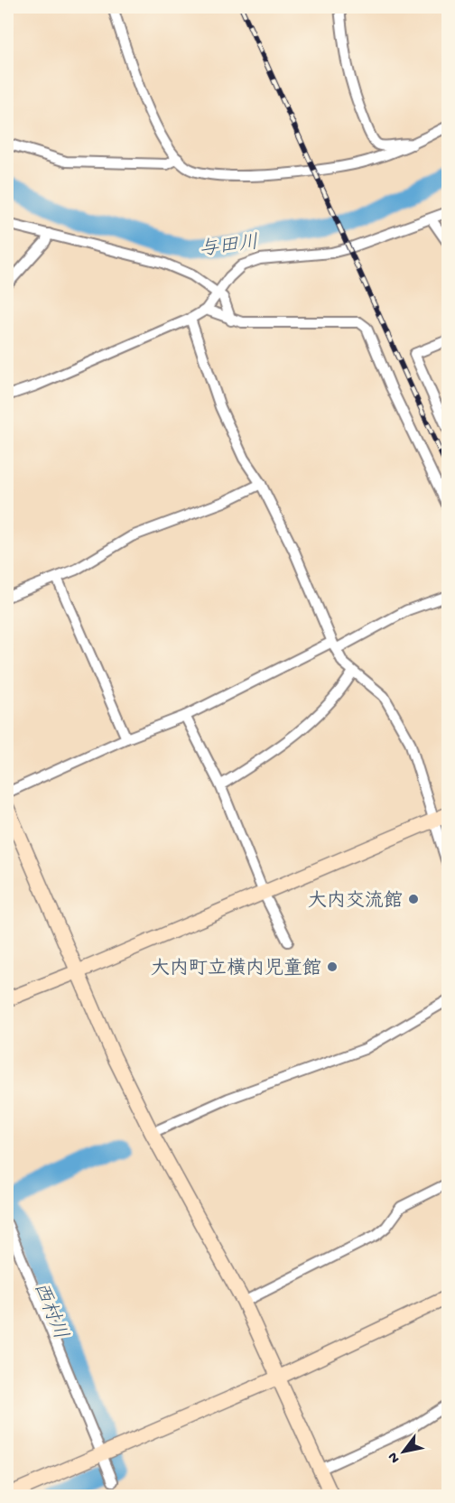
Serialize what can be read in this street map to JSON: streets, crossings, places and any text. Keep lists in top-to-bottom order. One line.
{"water":["与田川","西村川"],"places":["大内交流館","大内町立横内児童館"],"north":"bottom left"}
